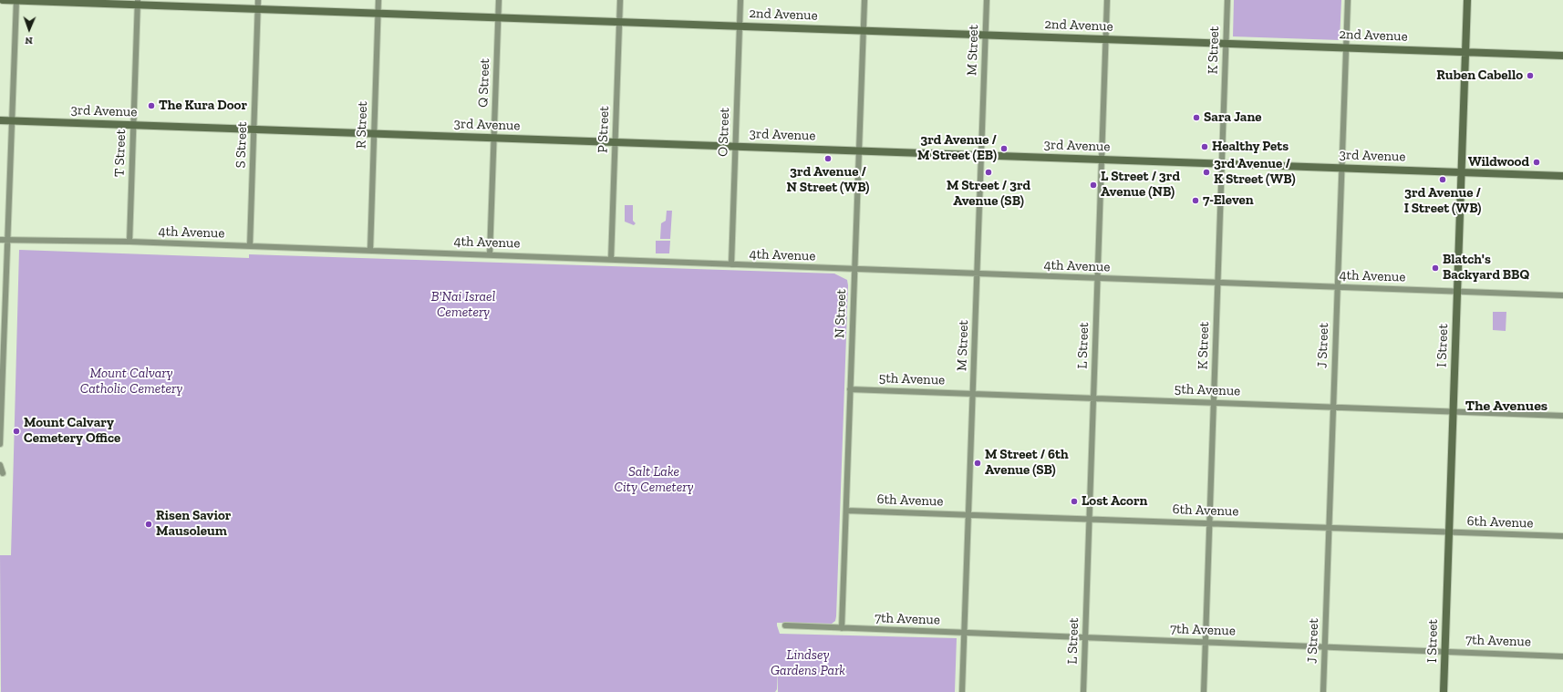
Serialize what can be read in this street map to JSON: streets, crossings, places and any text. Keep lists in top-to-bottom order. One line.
{"streets":{"street":["2nd Avenue","M Street","K Street","Q Street","3rd Avenue","R Street","P Street","O Street","S Street","T Street","4th Avenue","N Street","L Street","J Street","I Street","5th Avenue","6th Avenue","7th Avenue"]},"crossings":[["2nd Avenue","M Street"],["2nd Avenue","K Street"],["2nd Avenue","Q Street"],["2nd Avenue","R Street"],["2nd Avenue","P Street"],["2nd Avenue","O Street"],["2nd Avenue","S Street"],["2nd Avenue","T Street"],["2nd Avenue","N Street"],["2nd Avenue","L Street"],["2nd Avenue","J Street"],["2nd Avenue","I Street"],["M Street","3rd Avenue"],["M Street","4th Avenue"],["M Street","5th Avenue"],["M Street","6th Avenue"],["M Street","7th Avenue"],["K Street","3rd Avenue"],["K Street","4th Avenue"],["K Street","5th Avenue"],["K Street","6th Avenue"],["K Street","7th Avenue"],["Q Street","3rd Avenue"],["Q Street","4th Avenue"],["3rd Avenue","R Street"],["3rd Avenue","P Street"],["3rd Avenue","O Street"],["3rd Avenue","S Street"],["3rd Avenue","T Street"],["3rd Avenue","N Street"],["3rd Avenue","L Street"],["3rd Avenue","J Street"],["3rd Avenue","I Street"],["R Street","4th Avenue"],["P Street","4th Avenue"],["O Street","4th Avenue"],["S Street","4th Avenue"],["T Street","4th Avenue"],["4th Avenue","N Street"],["4th Avenue","L Street"],["4th Avenue","J Street"],["4th Avenue","I Street"],["N Street","5th Avenue"],["N Street","6th Avenue"],["N Street","7th Avenue"],["L Street","5th Avenue"],["L Street","6th Avenue"],["L Street","7th Avenue"],["J Street","5th Avenue"],["J Street","6th Avenue"],["J Street","7th Avenue"],["I Street","5th Avenue"],["I Street","6th Avenue"],["I Street","7th Avenue"]],"districts":["The Avenues"],"parks":["B'Nai Israel Cemetery","Mount Calvary Catholic Cemetery","Salt Lake City Cemetery","Lindsey Gardens Park"],"places":["Ruben Cabello","The Kura Door","Sara Jane","Healthy Pets","3rd Avenue / M Street (EB)","3rd Avenue / N Street (WB)","Wildwood","M Street / 3rd Avenue (SB)","3rd Avenue / K Street (WB)","3rd Avenue / I Street (WB)","L Street / 3rd Avenue (NB)","7-Eleven","Blatch's Backyard BBQ","Mount Calvary Cemetery Office","M Street / 6th Avenue (SB)","Lost Acorn","Risen Savior Mausoleum"],"north":"bottom"}
